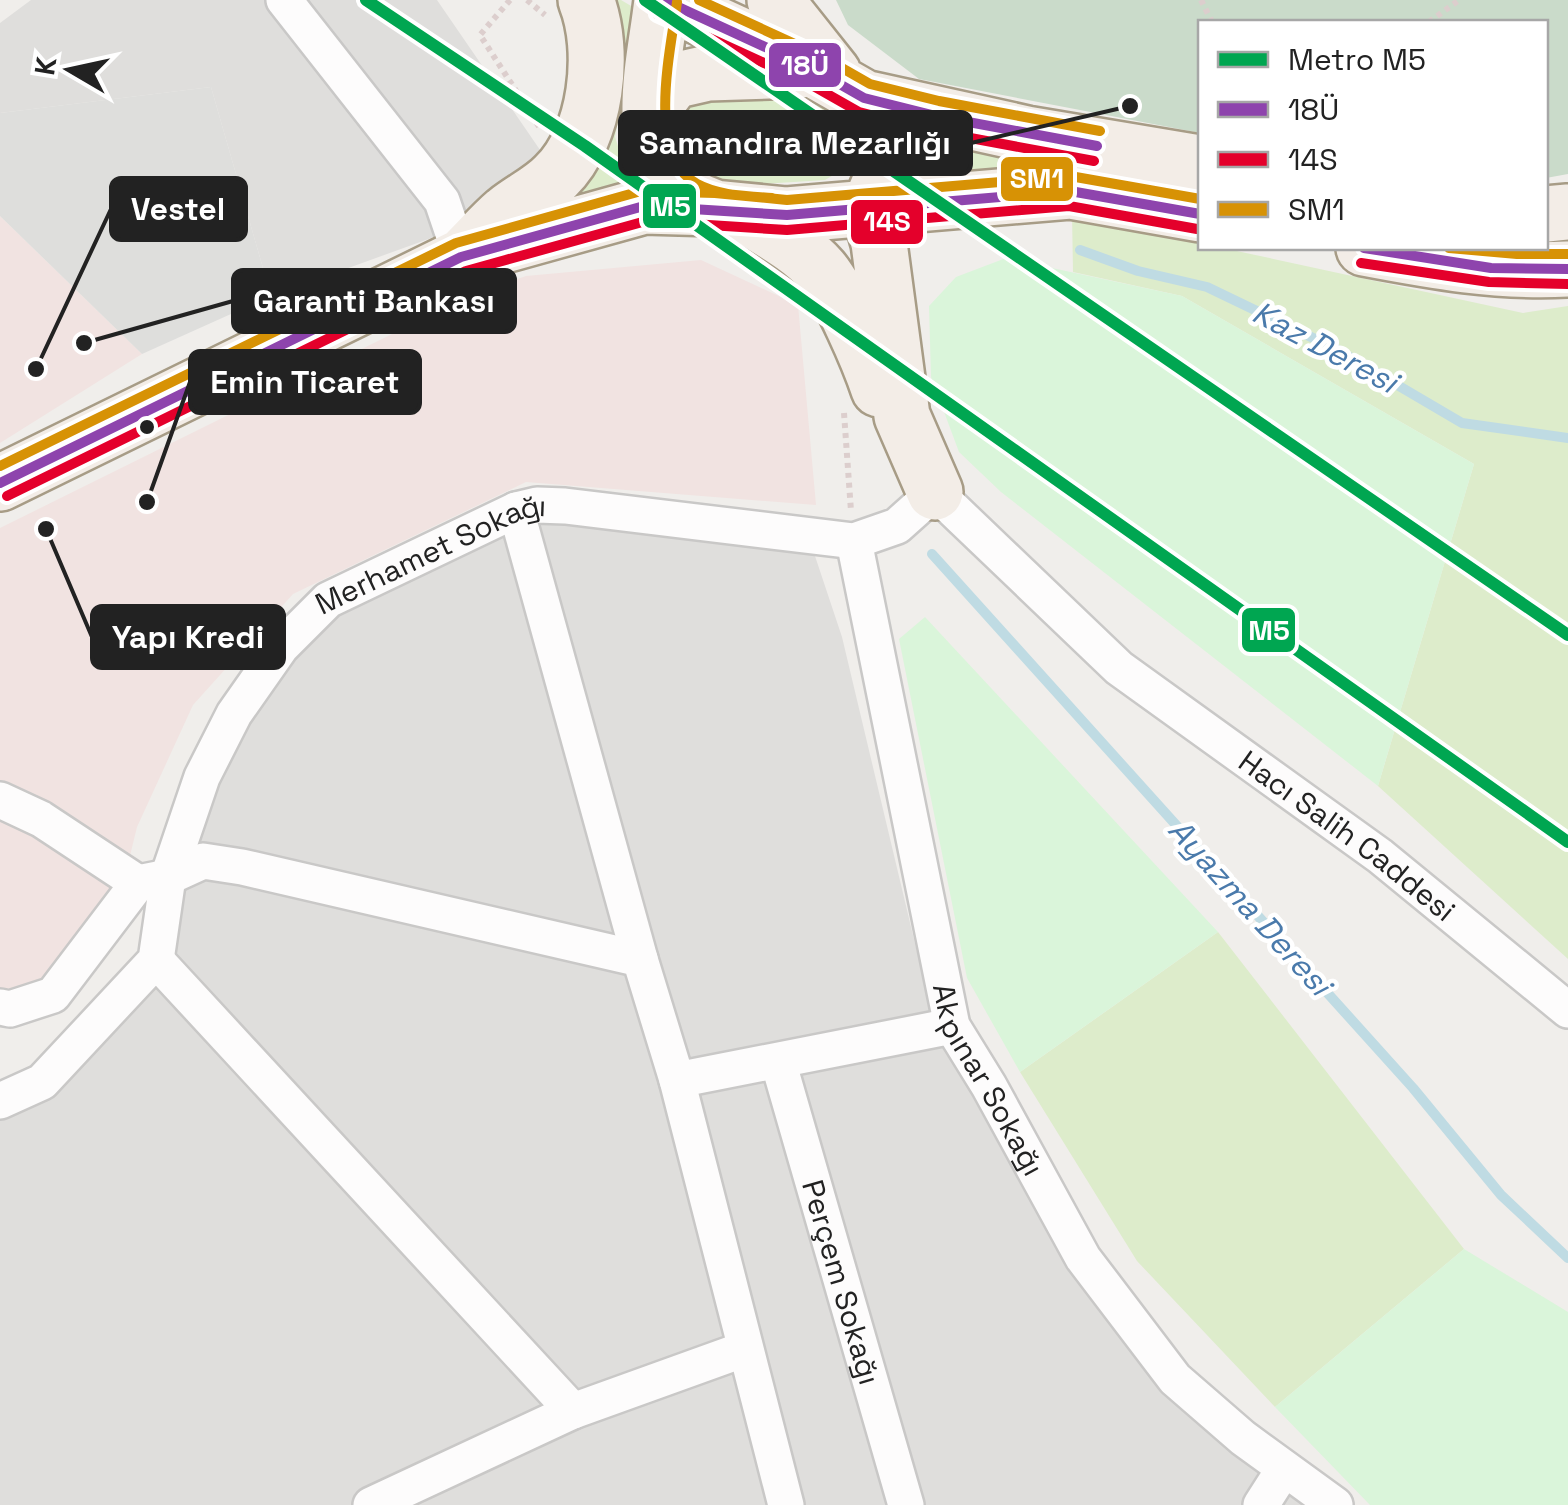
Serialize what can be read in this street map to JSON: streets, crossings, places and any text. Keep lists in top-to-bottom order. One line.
{"streets":{"street":["Merhamet Sokağı","Hacı Salih Caddesi","Akpınar Sokağı","Perçem Sokağı"]},"crossings":[["Merhamet Sokağı","Akpınar Sokağı"]],"water":["Kaz Deresi","Ayazma Deresi"],"places":["Samandıra Mezarlığı","Garanti Bankası","Vestel","Emin Ticaret","Yapı Kredi"],"lines":["metro line M5","transit line 18Ü","transit line SM1","transit line 14S"],"legend":["Metro M5","18Ü","14S","SM1"],"north":"left"}
